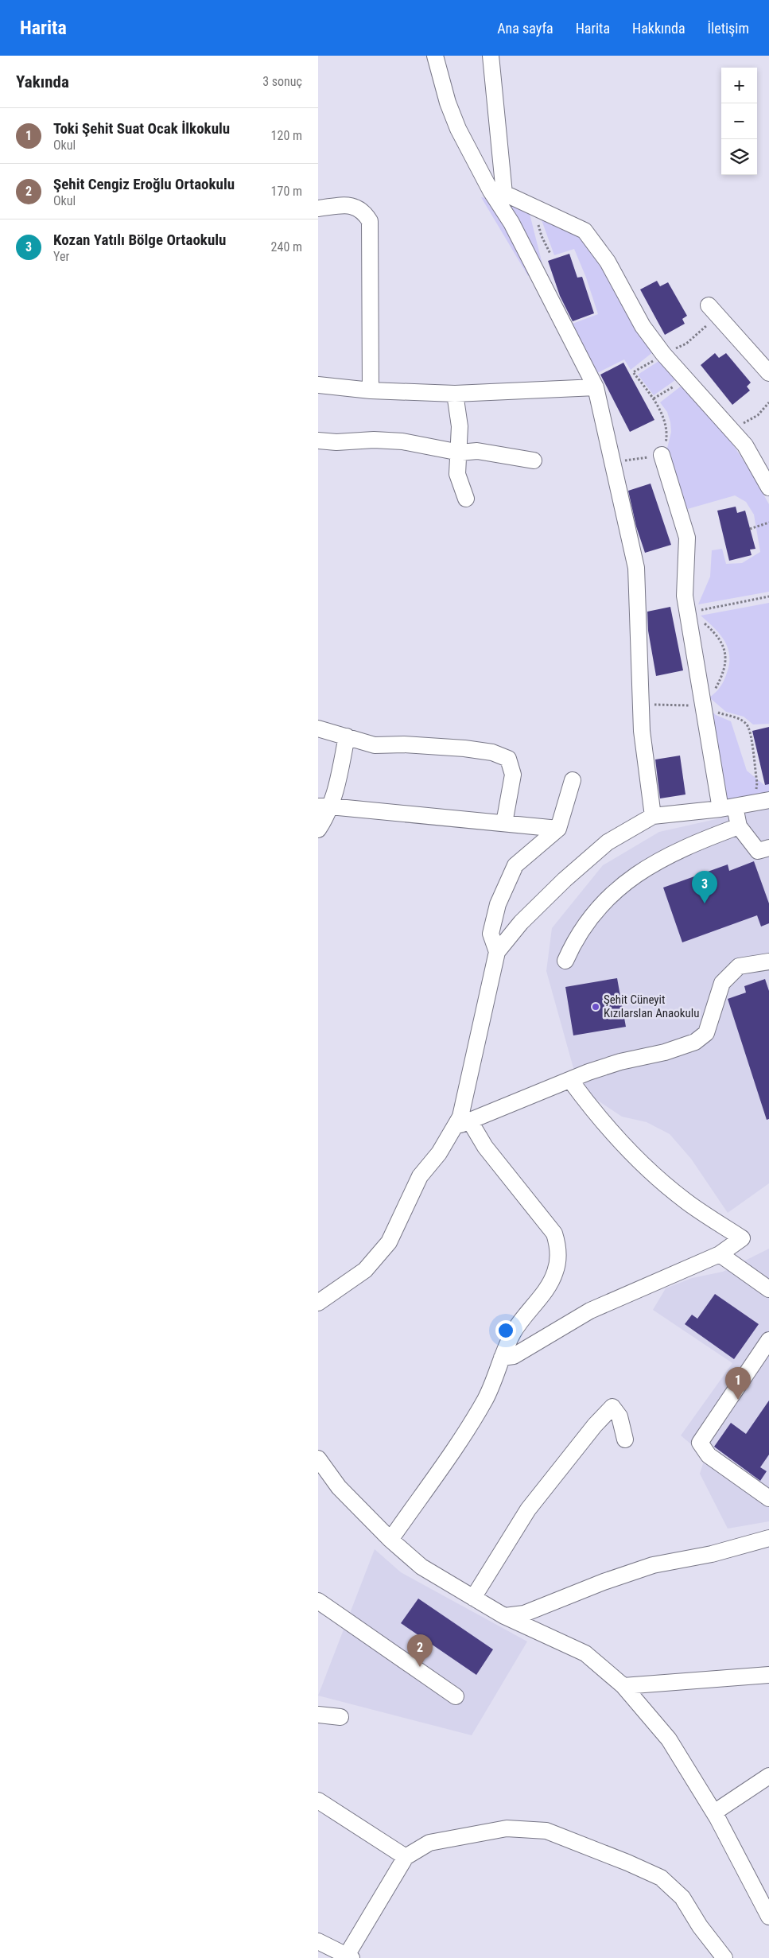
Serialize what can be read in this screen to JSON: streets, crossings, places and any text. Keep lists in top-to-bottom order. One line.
{"places":["Şehit Cüneyit Kızılarslan Anaokulu"],"page":{"header":"Harita","nav":["Ana sayfa","Harita","Hakkında","İletişim"],"heading":["Yakında","3 sonuç"],"map_buttons":["+","−"],"list":[{"mark":"1","name":"Toki Şehit Suat Ocak İlkokulu","note":"Okul","value":"120 m"},{"mark":"2","name":"Şehit Cengiz Eroğlu Ortaokulu","note":"Okul","value":"170 m"},{"mark":"3","name":"Kozan Yatılı Bölge Ortaokulu","note":"Yer","value":"240 m"}],"pins":["3","1","2"]}}
